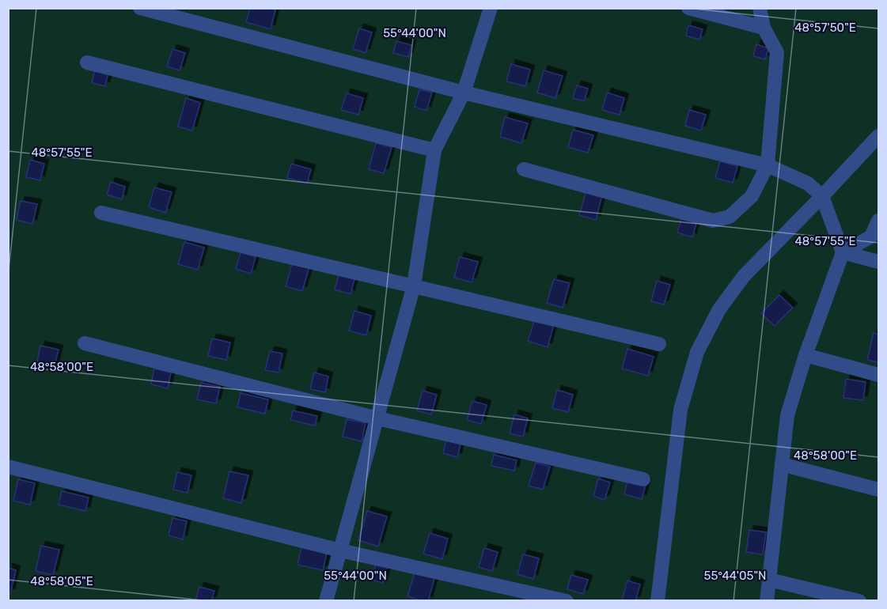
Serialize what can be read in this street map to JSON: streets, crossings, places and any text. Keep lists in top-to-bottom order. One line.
{"coordinates":["48°57'50\"E","55°44'00\"N","48°57'55\"E","48°58'00\"E","55°44'05\"N","48°58'05\"E"]}
